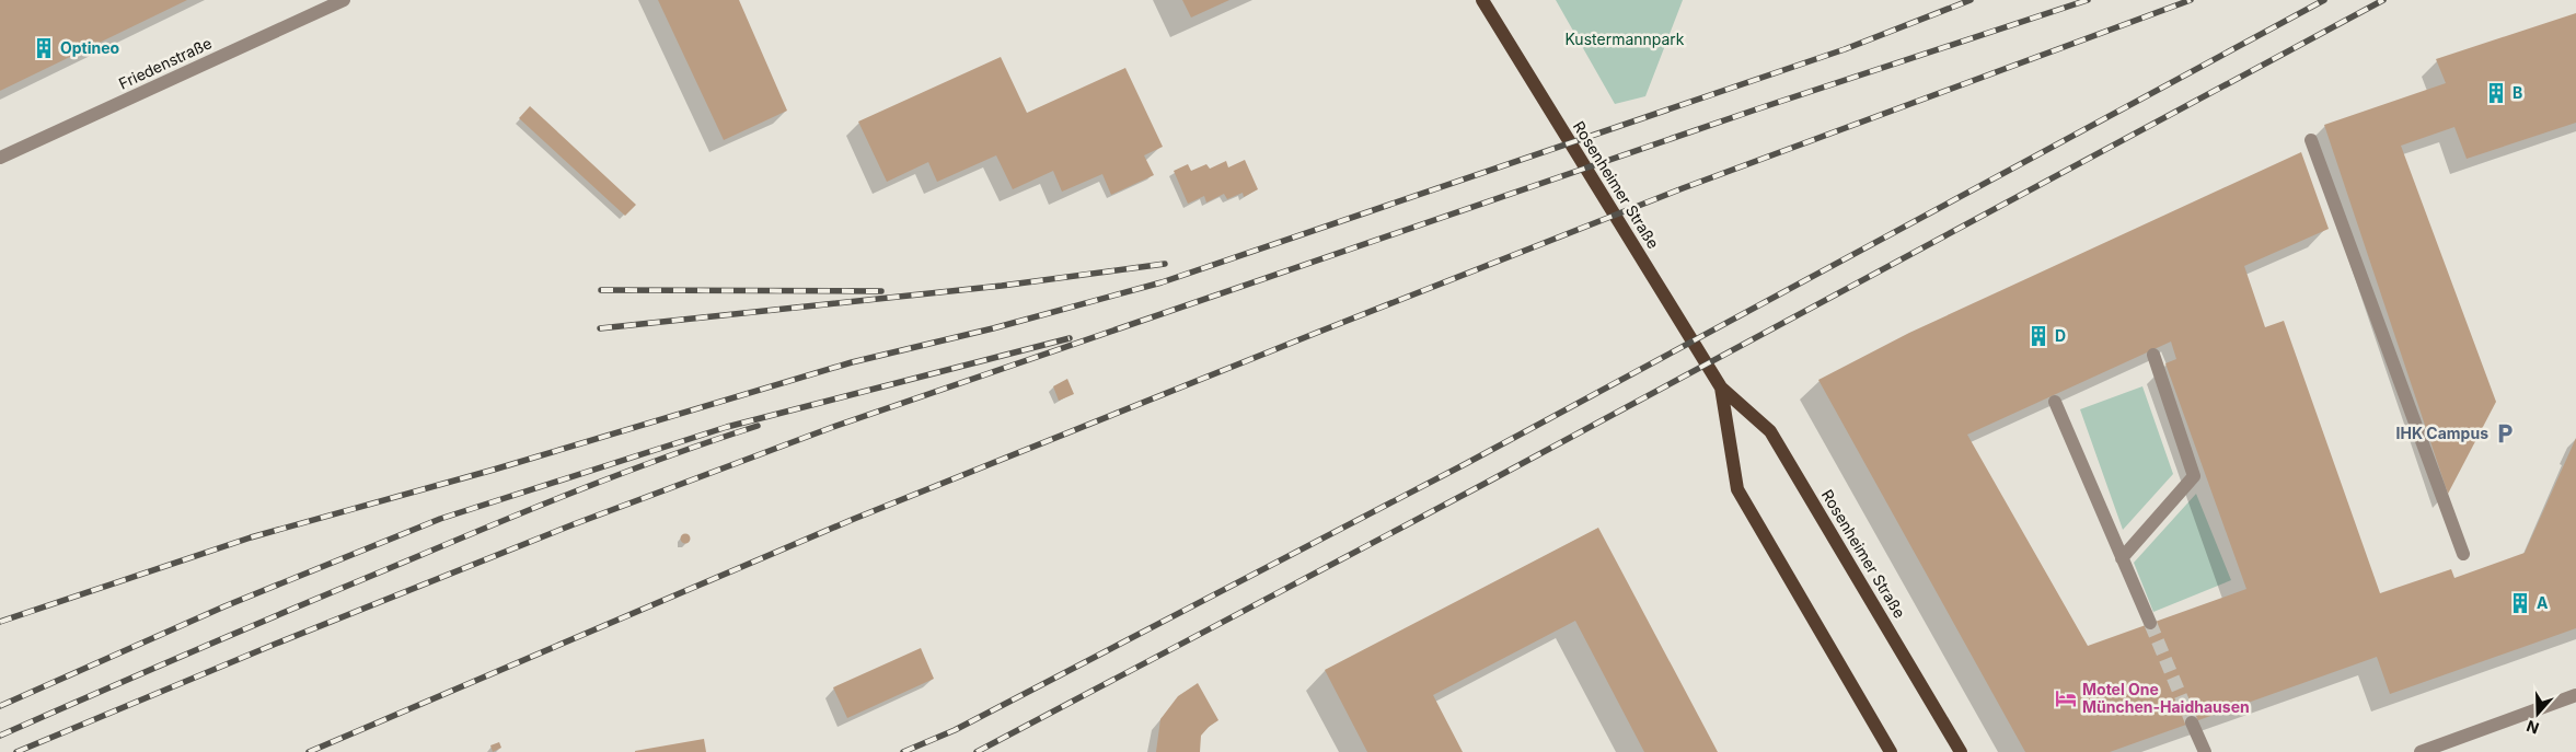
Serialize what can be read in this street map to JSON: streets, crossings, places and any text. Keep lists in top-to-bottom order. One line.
{"streets":{"main road":["Rosenheimer Straße"],"street":["Friedenstraße"]},"parks":["Kustermannpark"],"places":{"building":["Optineo","B","D","A"],"parking":["IHK Campus"],"hotel":["Motel One München-Haidhausen"]},"north":"bottom"}
